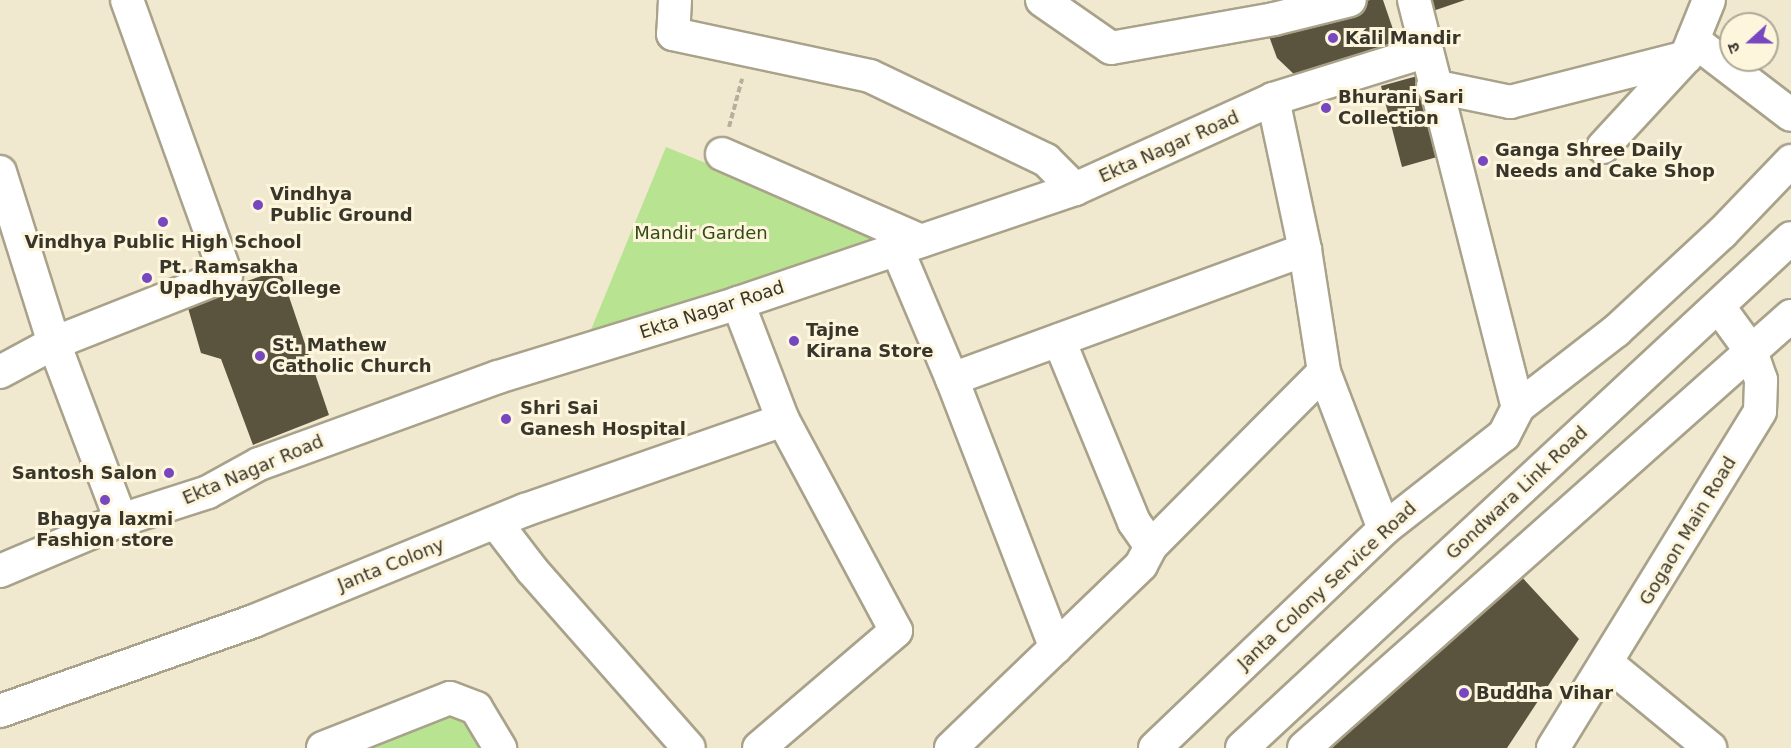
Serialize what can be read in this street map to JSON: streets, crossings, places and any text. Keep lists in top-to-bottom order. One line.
{"streets":{"street":["Ekta Nagar Road","Gondwara Link Road","Gogaon Main Road","Janta Colony","Janta Colony Service Road"]},"crossings":[["Gondwara Link Road","Gogaon Main Road"]],"parks":["Mandir Garden"],"places":["Kali Mandir","Bhurani Sari Collection","Ganga Shree Daily Needs and Cake Shop","Vindhya Public Ground","Vindhya Public High School","Pt. Ramsakha Upadhyay College","Tajne Kirana Store","St. Mathew Catholic Church","Shri Sai Ganesh Hospital","Santosh Salon","Bhagya laxmi Fashion store","Buddha Vihar"],"north":"left"}
